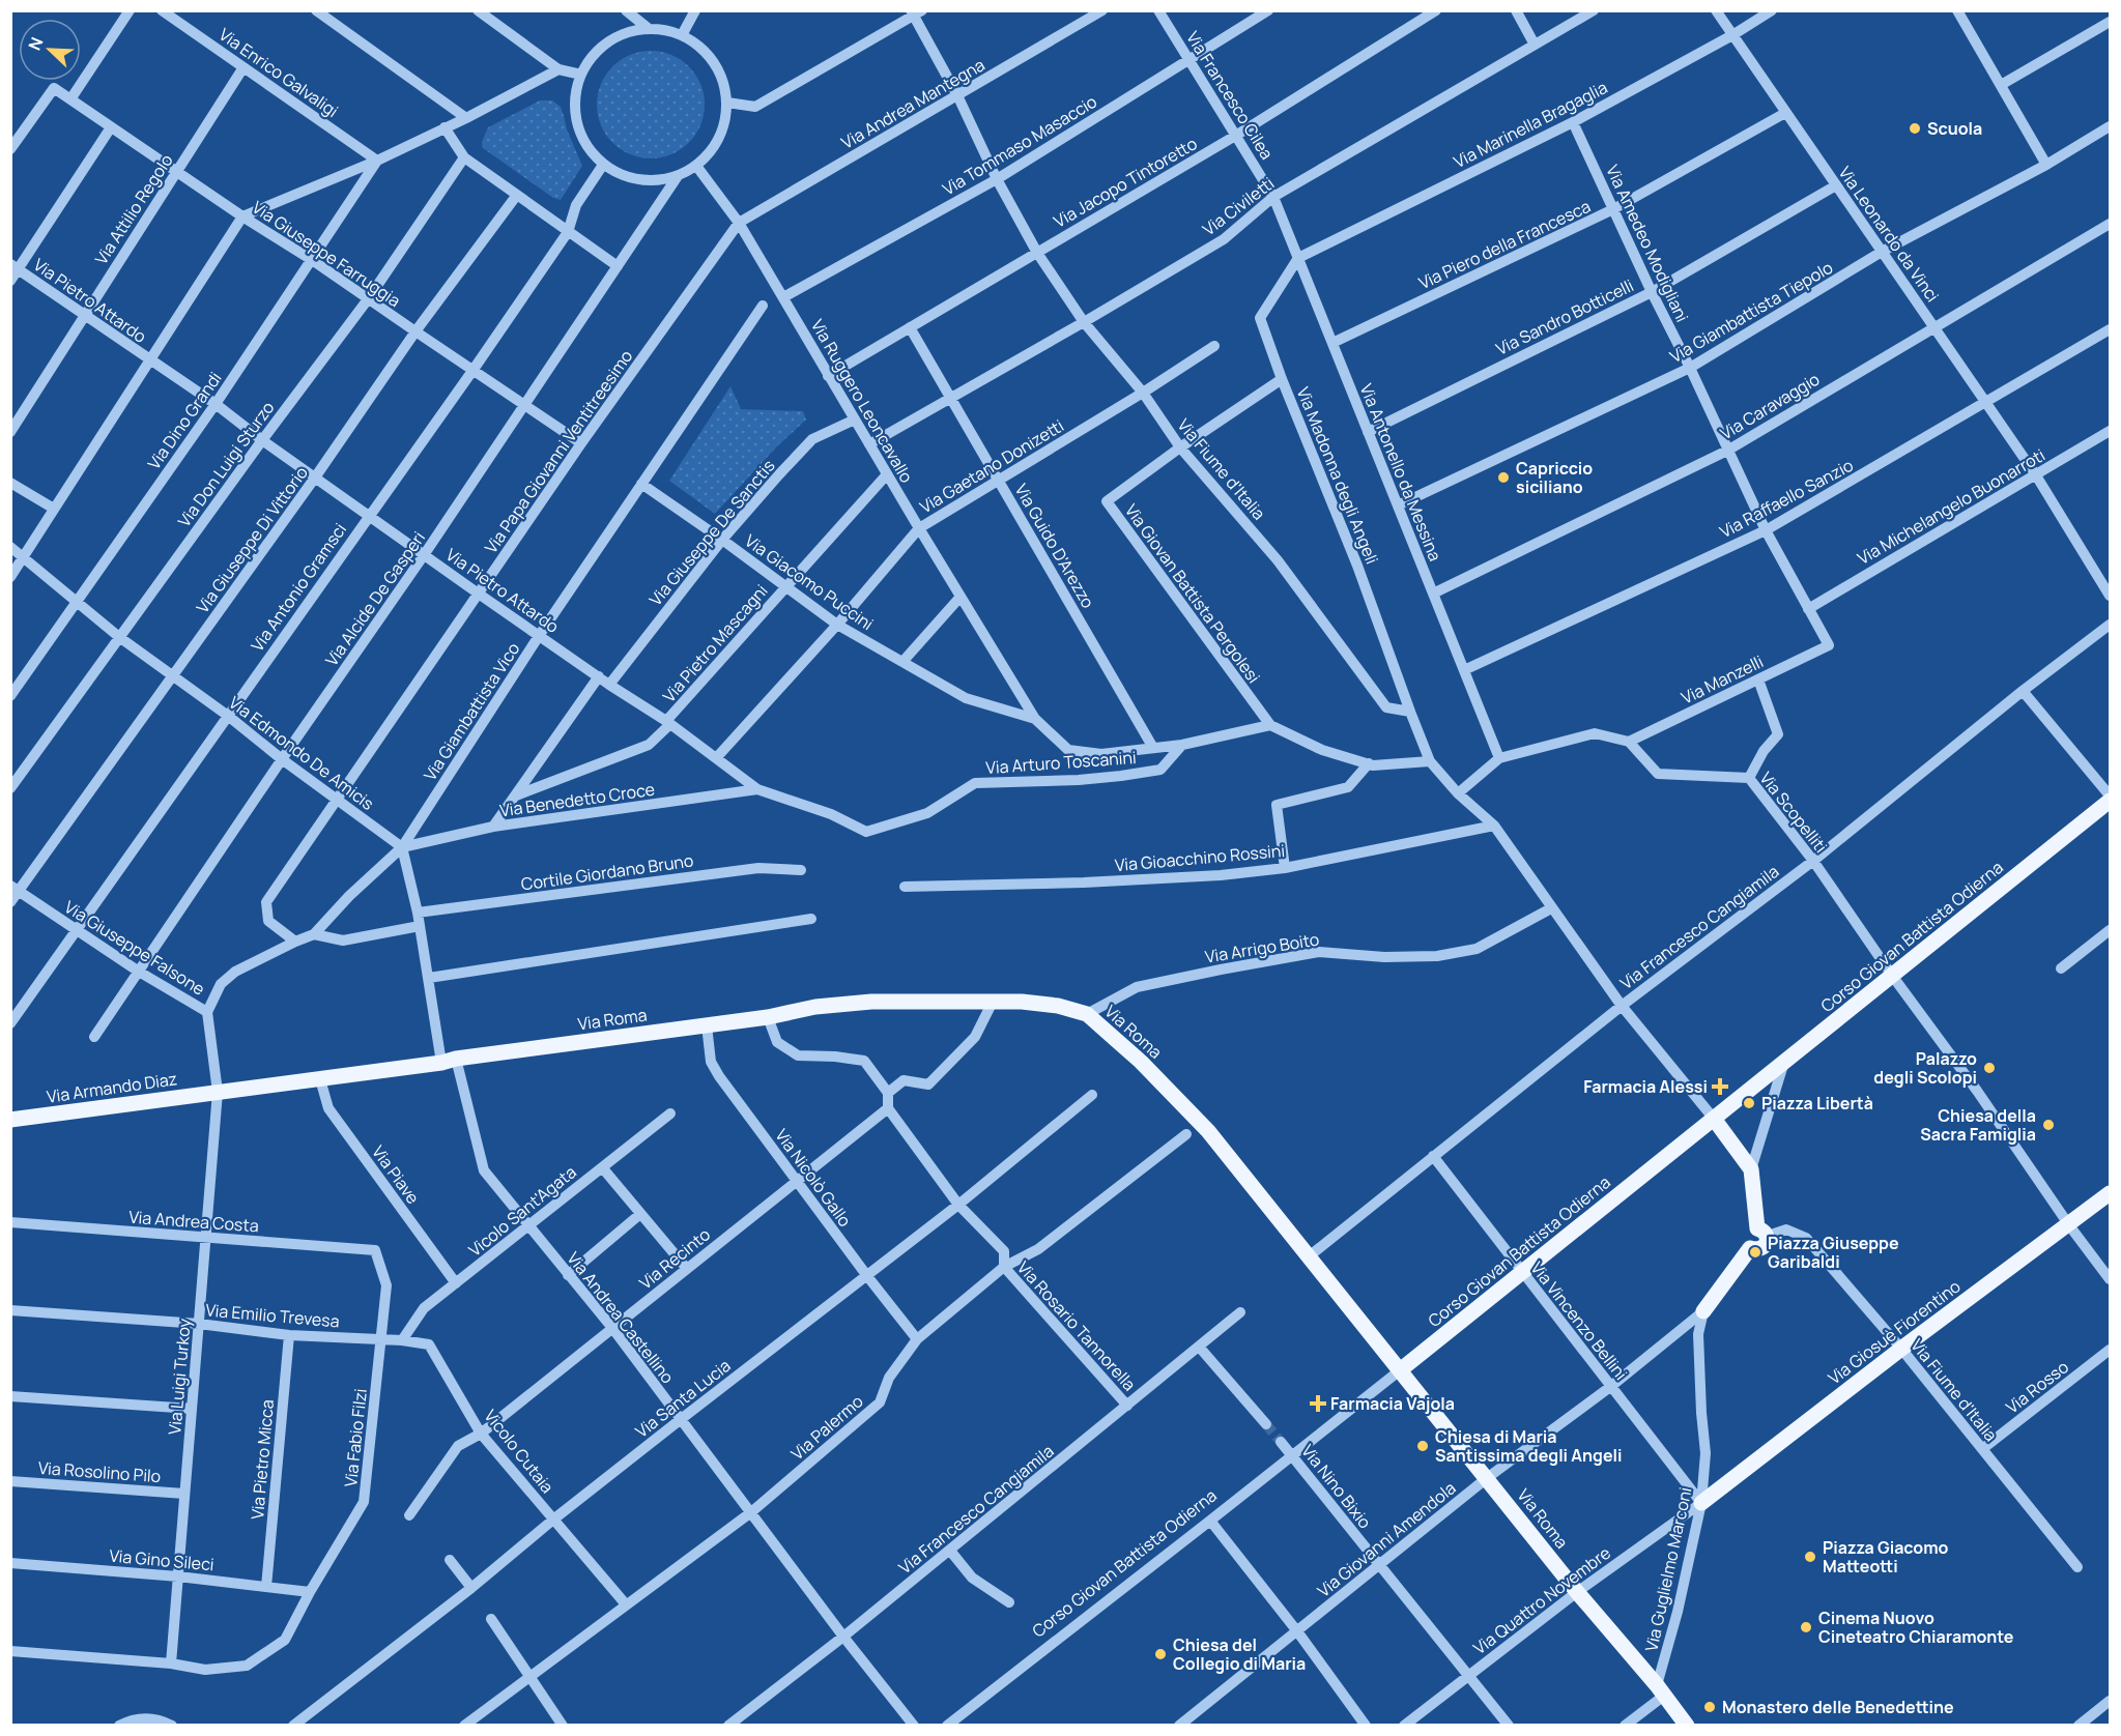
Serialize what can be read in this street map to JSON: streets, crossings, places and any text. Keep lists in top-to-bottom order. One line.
{"streets":{"main road":["Corso Giovan Battista Odierna","Via Roma","Via Armando Diaz","Via Giosuè Fiorentino"],"street":["Via Enrico Galvaligi","Via Francesco Cilea","Via Andrea Mantegna","Via Marinella Bragaglia","Via Tommaso Masaccio","Via Jacopo Tintoretto","Via Civiletti","Via Attilio Regolo","Via Leonardo da Vinci","Via Amedeo Modigliani","Via Piero della Francesca","Via Giuseppe Farruggia","Via Pietro Attardo","Via Giambattista Tiepolo","Via Sandro Botticelli","Via Ruggero Leoncavallo","Via Caravaggio","Via Dino Grandi","Via Papa Giovanni Ventitreesimo","Via Don Luigi Sturzo","Via Gaetano Donizetti","Via Fiume d'Italia","Via Antonello da Messina","Via Madonna degli Angeli","Via Raffaello Sanzio","Via Michelangelo Buonarroti","Via Giuseppe De Sanctis","Via Giuseppe Di Vittorio","Via Guido D'Arezzo","Via Giacomo Puccini","Via Antonio Gramsci","Via Giovan Battista Pergolesi","Via Alcide De Gasperi","Via Pietro Mascagni","Via Manzelli","Via Giambattista Vico","Via Edmondo De Amicis","Via Arturo Toscanini","Via Benedetto Croce","Via Scopelliti","Via Gioacchino Rossini","Cortile Giordano Bruno","Via Francesco Cangiamila","Via Giuseppe Falsone","Via Arrigo Boito","Via Piave","Via Nicolò Gallo","Vicolo Sant'Agata","Via Andrea Costa","Via Recinto","Via Emilio Trevesa","Via Andrea Castellino","Via Vincenzo Bellini","Via Rosario Tannorella","Via Luigi Turkoy","Via Rosso","Via Santa Lucia","Via Palermo","Via Fabio Filzi","Vicolo Cutaia","Via Pietro Micca","Via Rosolino Pilo","Via Nino Bixio","Via Giovanni Amendola","Via Gino Sileci","Via Guglielmo Marconi","Via Quattro Novembre"]},"crossings":[["Via Enrico Galvaligi","Via Attilio Regolo"],["Via Enrico Galvaligi","Via Dino Grandi"],["Via Francesco Cilea","Via Tommaso Masaccio"],["Via Francesco Cilea","Via Jacopo Tintoretto"],["Via Francesco Cilea","Via Civiletti"],["Via Francesco Cilea","Via Antonello da Messina"],["Via Andrea Mantegna","Via Ruggero Leoncavallo"],["Via Andrea Mantegna","Via Papa Giovanni Ventitreesimo"],["Via Andrea Mantegna","Via Fiume d'Italia"],["Via Marinella Bragaglia","Via Leonardo da Vinci"],["Via Marinella Bragaglia","Via Amedeo Modigliani"],["Via Marinella Bragaglia","Via Antonello da Messina"],["Via Marinella Bragaglia","Via Madonna degli Angeli"],["Via Tommaso Masaccio","Via Ruggero Leoncavallo"],["Via Tommaso Masaccio","Via Fiume d'Italia"],["Via Jacopo Tintoretto","Via Ruggero Leoncavallo"],["Via Jacopo Tintoretto","Via Fiume d'Italia"],["Via Jacopo Tintoretto","Via Guido D'Arezzo"],["Via Civiletti","Via Ruggero Leoncavallo"],["Via Civiletti","Via Fiume d'Italia"],["Via Civiletti","Via Antonello da Messina"],["Via Civiletti","Via Guido D'Arezzo"],["Via Attilio Regolo","Via Giuseppe Farruggia"],["Via Attilio Regolo","Via Pietro Attardo"],["Via Leonardo da Vinci","Via Piero della Francesca"],["Via Leonardo da Vinci","Via Giambattista Tiepolo"],["Via Leonardo da Vinci","Via Sandro Botticelli"],["Via Leonardo da Vinci","Via Caravaggio"],["Via Leonardo da Vinci","Via Raffaello Sanzio"],["Via Leonardo da Vinci","Via Michelangelo Buonarroti"],["Via Amedeo Modigliani","Via Piero della Francesca"],["Via Amedeo Modigliani","Via Giambattista Tiepolo"],["Via Amedeo Modigliani","Via Sandro Botticelli"],["Via Amedeo Modigliani","Via Caravaggio"],["Via Amedeo Modigliani","Via Raffaello Sanzio"],["Via Amedeo Modigliani","Via Michelangelo Buonarroti"],["Via Amedeo Modigliani","Via Manzelli"],["Via Piero della Francesca","Via Antonello da Messina"],["Via Giuseppe Farruggia","Via Dino Grandi"],["Via Giuseppe Farruggia","Via Papa Giovanni Ventitreesimo"],["Via Giuseppe Farruggia","Via Don Luigi Sturzo"],["Via Giuseppe Farruggia","Via Giuseppe Di Vittorio"],["Via Giuseppe Farruggia","Via Antonio Gramsci"],["Via Giuseppe Farruggia","Via Alcide De Gasperi"],["Via Pietro Attardo","Via Dino Grandi"],["Via Pietro Attardo","Via Papa Giovanni Ventitreesimo"],["Via Pietro Attardo","Via Don Luigi Sturzo"],["Via Pietro Attardo","Via Gaetano Donizetti"],["Via Pietro Attardo","Via Giuseppe De Sanctis"],["Via Pietro Attardo","Via Giuseppe Di Vittorio"],["Via Pietro Attardo","Via Antonio Gramsci"],["Via Pietro Attardo","Via Alcide De Gasperi"],["Via Pietro Attardo","Via Pietro Mascagni"],["Via Pietro Attardo","Via Giambattista Vico"],["Via Pietro Attardo","Via Arturo Toscanini"],["Via Pietro Attardo","Via Benedetto Croce"],["Via Giambattista Tiepolo","Via Antonello da Messina"],["Via Sandro Botticelli","Via Antonello da Messina"],["Via Ruggero Leoncavallo","Via Papa Giovanni Ventitreesimo"],["Via Ruggero Leoncavallo","Via Gaetano Donizetti"],["Via Ruggero Leoncavallo","Via Giuseppe De Sanctis"],["Via Ruggero Leoncavallo","Via Giacomo Puccini"],["Via Ruggero Leoncavallo","Via Antonio Gramsci"],["Via Ruggero Leoncavallo","Via Alcide De Gasperi"],["Via Ruggero Leoncavallo","Via Pietro Mascagni"],["Via Caravaggio","Via Antonello da Messina"],["Via Dino Grandi","Via Edmondo De Amicis"],["Via Papa Giovanni Ventitreesimo","Via Giambattista Vico"],["Via Papa Giovanni Ventitreesimo","Via Edmondo De Amicis"],["Via Don Luigi Sturzo","Via Edmondo De Amicis"],["Via Gaetano Donizetti","Via Fiume d'Italia"],["Via Gaetano Donizetti","Via Guido D'Arezzo"],["Via Gaetano Donizetti","Via Giacomo Puccini"],["Via Fiume d'Italia","Via Madonna degli Angeli"],["Via Fiume d'Italia","Via Giovan Battista Pergolesi"],["Via Fiume d'Italia","Via Giosuè Fiorentino"],["Via Fiume d'Italia","Via Rosso"],["Via Antonello da Messina","Via Madonna degli Angeli"],["Via Antonello da Messina","Via Raffaello Sanzio"],["Via Madonna degli Angeli","Via Giovan Battista Pergolesi"],["Via Giuseppe De Sanctis","Via Giacomo Puccini"],["Via Giuseppe Di Vittorio","Via Edmondo De Amicis"],["Via Giuseppe Di Vittorio","Via Giuseppe Falsone"],["Via Giacomo Puccini","Via Pietro Mascagni"],["Via Giacomo Puccini","Via Giambattista Vico"],["Via Antonio Gramsci","Via Alcide De Gasperi"],["Via Antonio Gramsci","Via Edmondo De Amicis"],["Via Antonio Gramsci","Via Giuseppe Falsone"],["Via Alcide De Gasperi","Via Edmondo De Amicis"],["Via Alcide De Gasperi","Via Giuseppe Falsone"],["Via Manzelli","Via Scopelliti"],["Via Giambattista Vico","Via Edmondo De Amicis"],["Via Giambattista Vico","Via Benedetto Croce"],["Via Giambattista Vico","Via Giuseppe Falsone"],["Via Edmondo De Amicis","Via Benedetto Croce"],["Via Scopelliti","Via Francesco Cangiamila"],["Via Scopelliti","Corso Giovan Battista Odierna"],["Via Scopelliti","Via Giosuè Fiorentino"],["Via Francesco Cangiamila","Via Roma"],["Via Francesco Cangiamila","Via Andrea Castellino"],["Via Francesco Cangiamila","Via Vincenzo Bellini"],["Via Francesco Cangiamila","Via Rosario Tannorella"],["Corso Giovan Battista Odierna","Via Roma"],["Corso Giovan Battista Odierna","Via Vincenzo Bellini"],["Corso Giovan Battista Odierna","Via Nino Bixio"],["Via Giuseppe Falsone","Via Roma"],["Via Giuseppe Falsone","Via Armando Diaz"],["Via Giuseppe Falsone","Via Luigi Turkoy"],["Via Arrigo Boito","Via Roma"],["Via Roma","Via Armando Diaz"],["Via Roma","Via Piave"],["Via Roma","Via Nicolò Gallo"],["Via Roma","Via Andrea Castellino"],["Via Roma","Via Luigi Turkoy"],["Via Roma","Via Giovanni Amendola"],["Via Roma","Via Guglielmo Marconi"],["Via Roma","Via Quattro Novembre"],["Via Armando Diaz","Via Luigi Turkoy"],["Via Piave","Vicolo Sant'Agata"],["Via Nicolò Gallo","Via Recinto"],["Via Nicolò Gallo","Via Santa Lucia"],["Via Nicolò Gallo","Via Palermo"],["Vicolo Sant'Agata","Via Andrea Castellino"],["Vicolo Sant'Agata","Vicolo Cutaia"],["Via Andrea Costa","Via Luigi Turkoy"],["Via Andrea Costa","Via Fabio Filzi"],["Via Recinto","Via Andrea Castellino"],["Via Recinto","Via Rosario Tannorella"],["Via Recinto","Vicolo Cutaia"],["Via Emilio Trevesa","Via Luigi Turkoy"],["Via Emilio Trevesa","Via Fabio Filzi"],["Via Emilio Trevesa","Vicolo Cutaia"],["Via Emilio Trevesa","Via Pietro Micca"],["Via Andrea Castellino","Via Santa Lucia"],["Via Andrea Castellino","Via Palermo"],["Via Vincenzo Bellini","Via Giosuè Fiorentino"],["Via Vincenzo Bellini","Via Giovanni Amendola"],["Via Vincenzo Bellini","Via Guglielmo Marconi"],["Via Vincenzo Bellini","Via Quattro Novembre"],["Via Rosario Tannorella","Via Santa Lucia"],["Via Rosario Tannorella","Via Palermo"],["Via Giosuè Fiorentino","Via Guglielmo Marconi"],["Via Giosuè Fiorentino","Via Quattro Novembre"],["Via Luigi Turkoy","Via Fabio Filzi"],["Via Luigi Turkoy","Via Rosolino Pilo"],["Via Luigi Turkoy","Via Gino Sileci"],["Via Santa Lucia","Vicolo Cutaia"],["Via Palermo","Vicolo Cutaia"],["Via Fabio Filzi","Vicolo Cutaia"],["Via Fabio Filzi","Via Gino Sileci"],["Via Pietro Micca","Via Gino Sileci"],["Via Nino Bixio","Via Giovanni Amendola"],["Via Nino Bixio","Via Quattro Novembre"],["Via Giovanni Amendola","Via Guglielmo Marconi"],["Via Guglielmo Marconi","Via Quattro Novembre"]],"places":{"other":["Scuola","Capriccio siciliano","Palazzo degli Scolopi","Piazza Libertà","Chiesa della Sacra Famiglia","Piazza Giuseppe Garibaldi","Chiesa di Maria Santissima degli Angeli","Piazza Giacomo Matteotti","Cinema Nuovo Cineteatro Chiaramonte","Chiesa del Collegio di Maria","Monastero delle Benedettine"],"health":["Farmacia Alessi","Farmacia Vajola"]},"north":"top left"}
